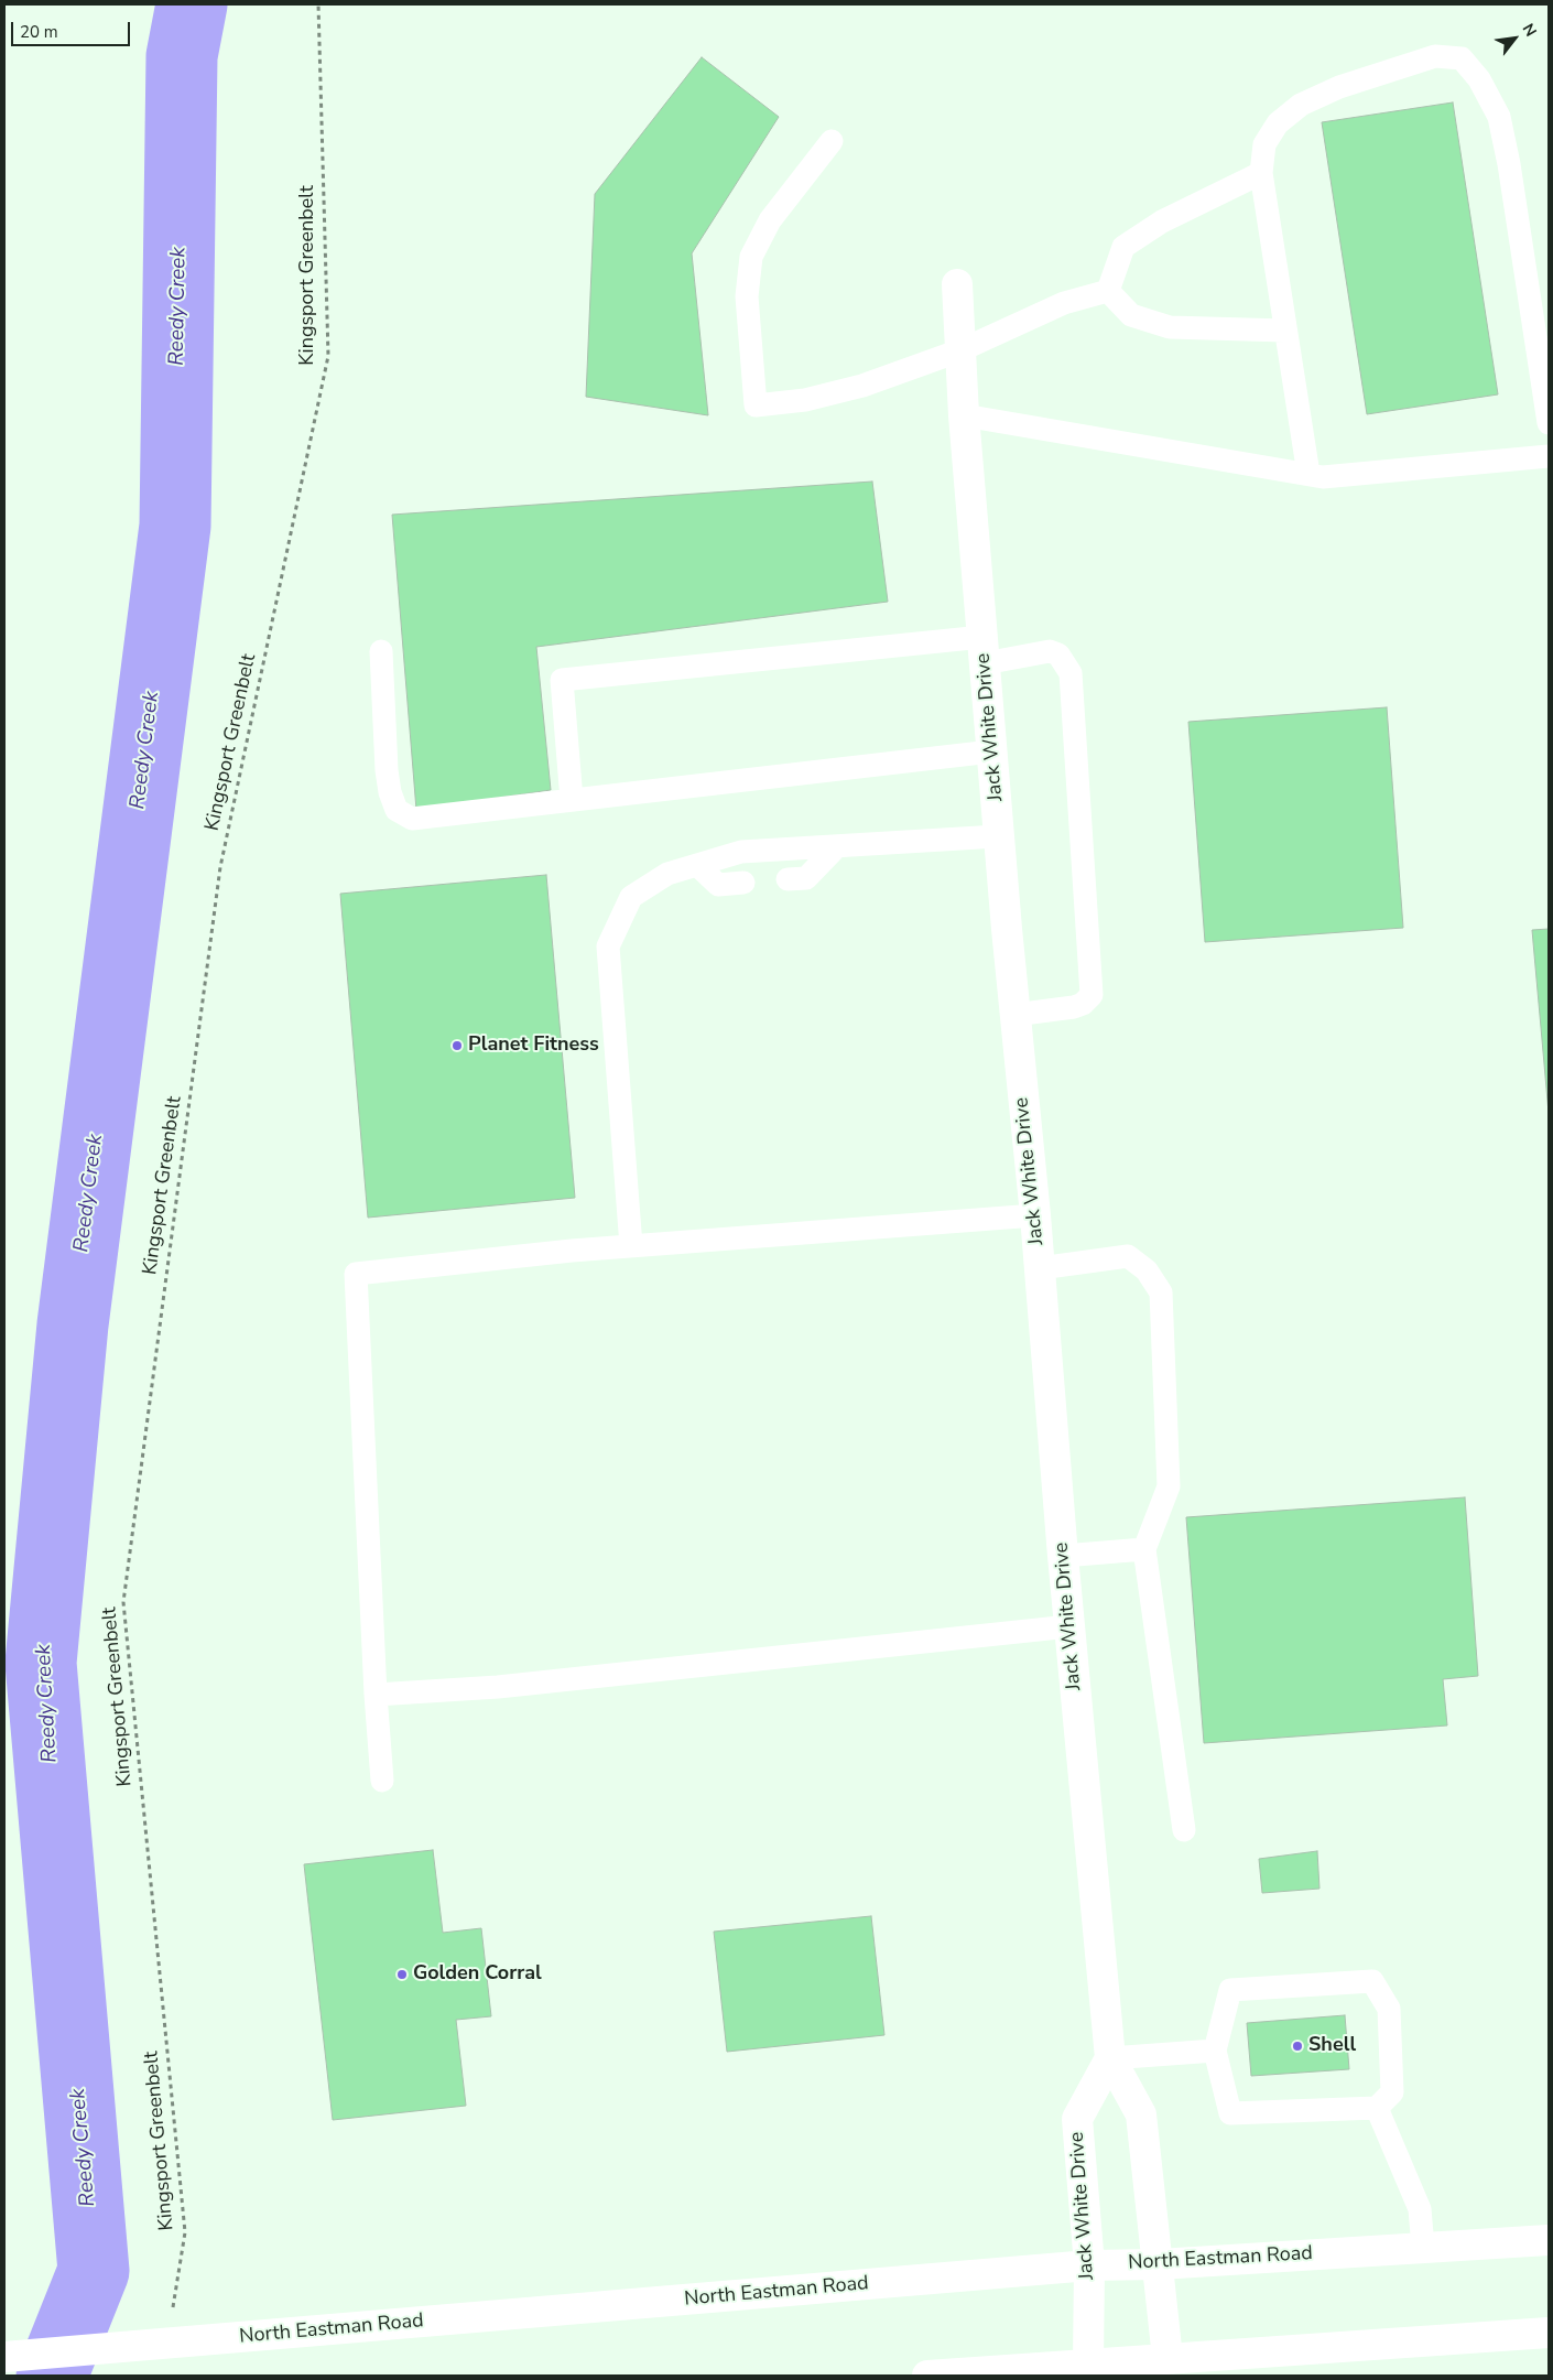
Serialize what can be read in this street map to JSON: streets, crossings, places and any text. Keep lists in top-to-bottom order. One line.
{"streets":{"street":["Jack White Drive","North Eastman Road"],"path":["Kingsport Greenbelt"]},"crossings":[["Jack White Drive","North Eastman Road"]],"water":["Reedy Creek"],"places":["Planet Fitness","Golden Corral","Shell"],"scale_bar":"20 m","north":"top right"}
